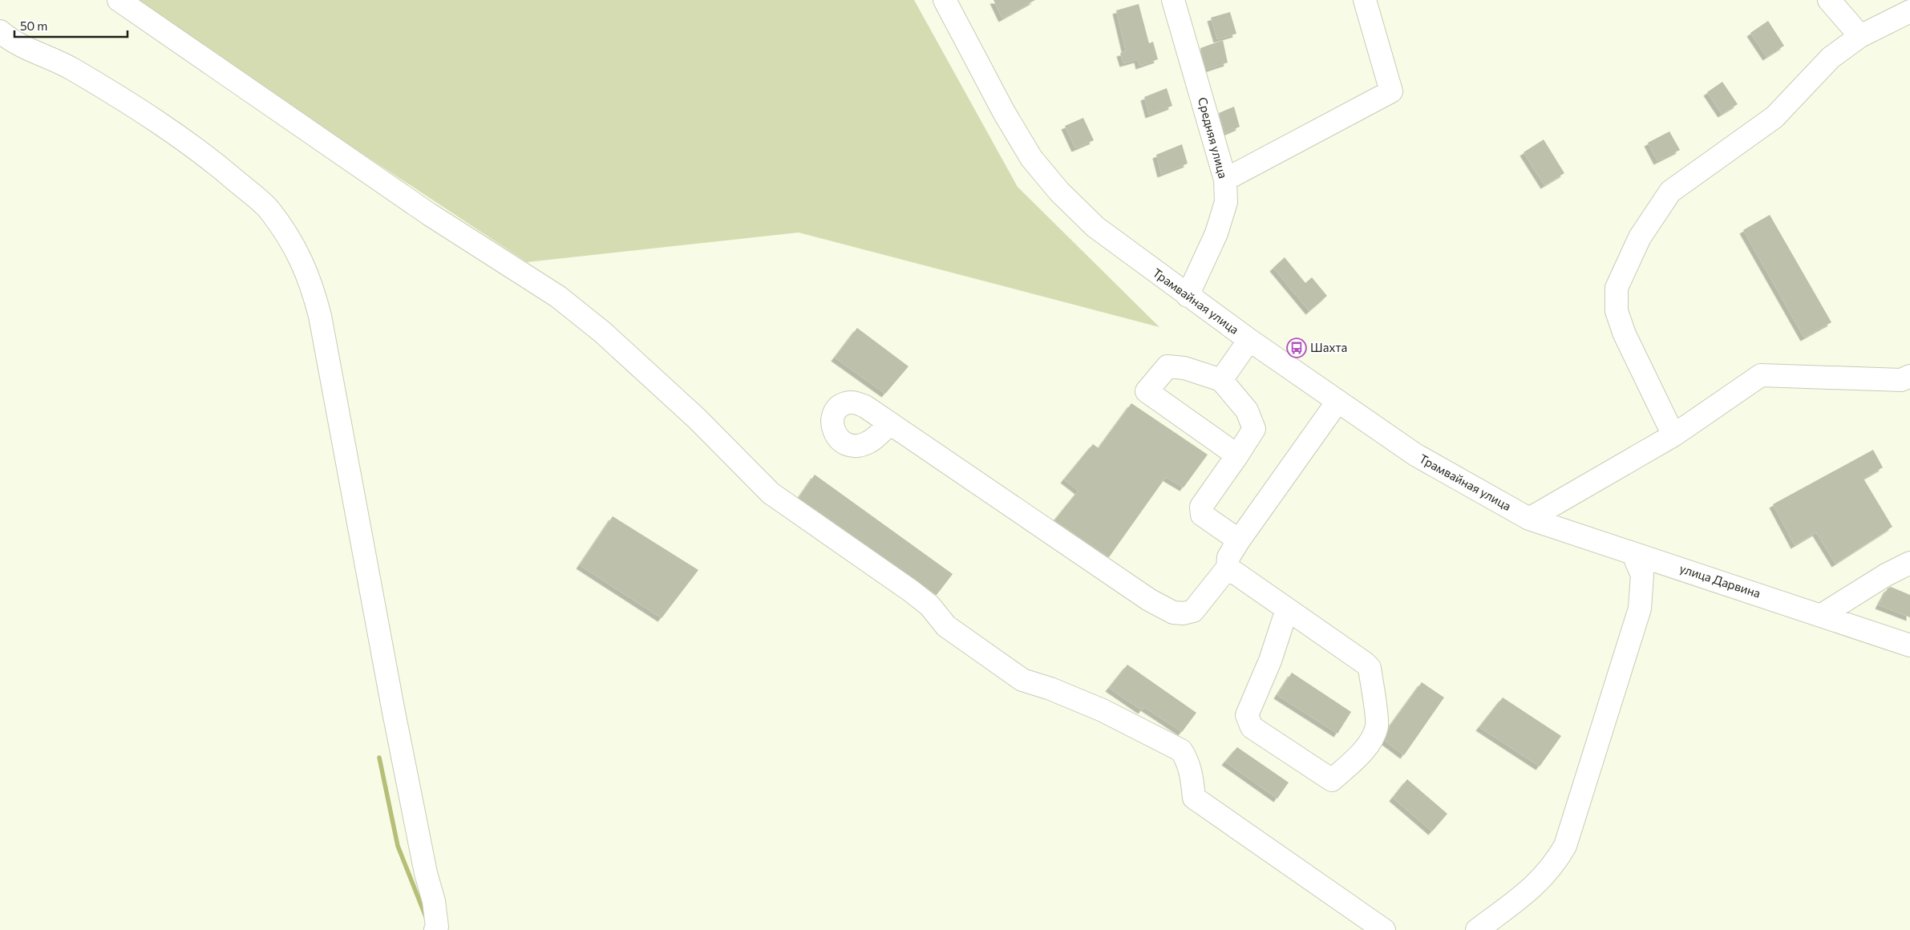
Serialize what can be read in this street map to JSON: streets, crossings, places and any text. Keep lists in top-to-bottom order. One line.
{"streets":{"street":["Средняя улица","Трамвайная улица","улица Дарвина"]},"crossings":[["Средняя улица","Трамвайная улица"],["Трамвайная улица","улица Дарвина"]],"places":{"bus stop":["Шахта"]},"scale_bar":"50 m"}
